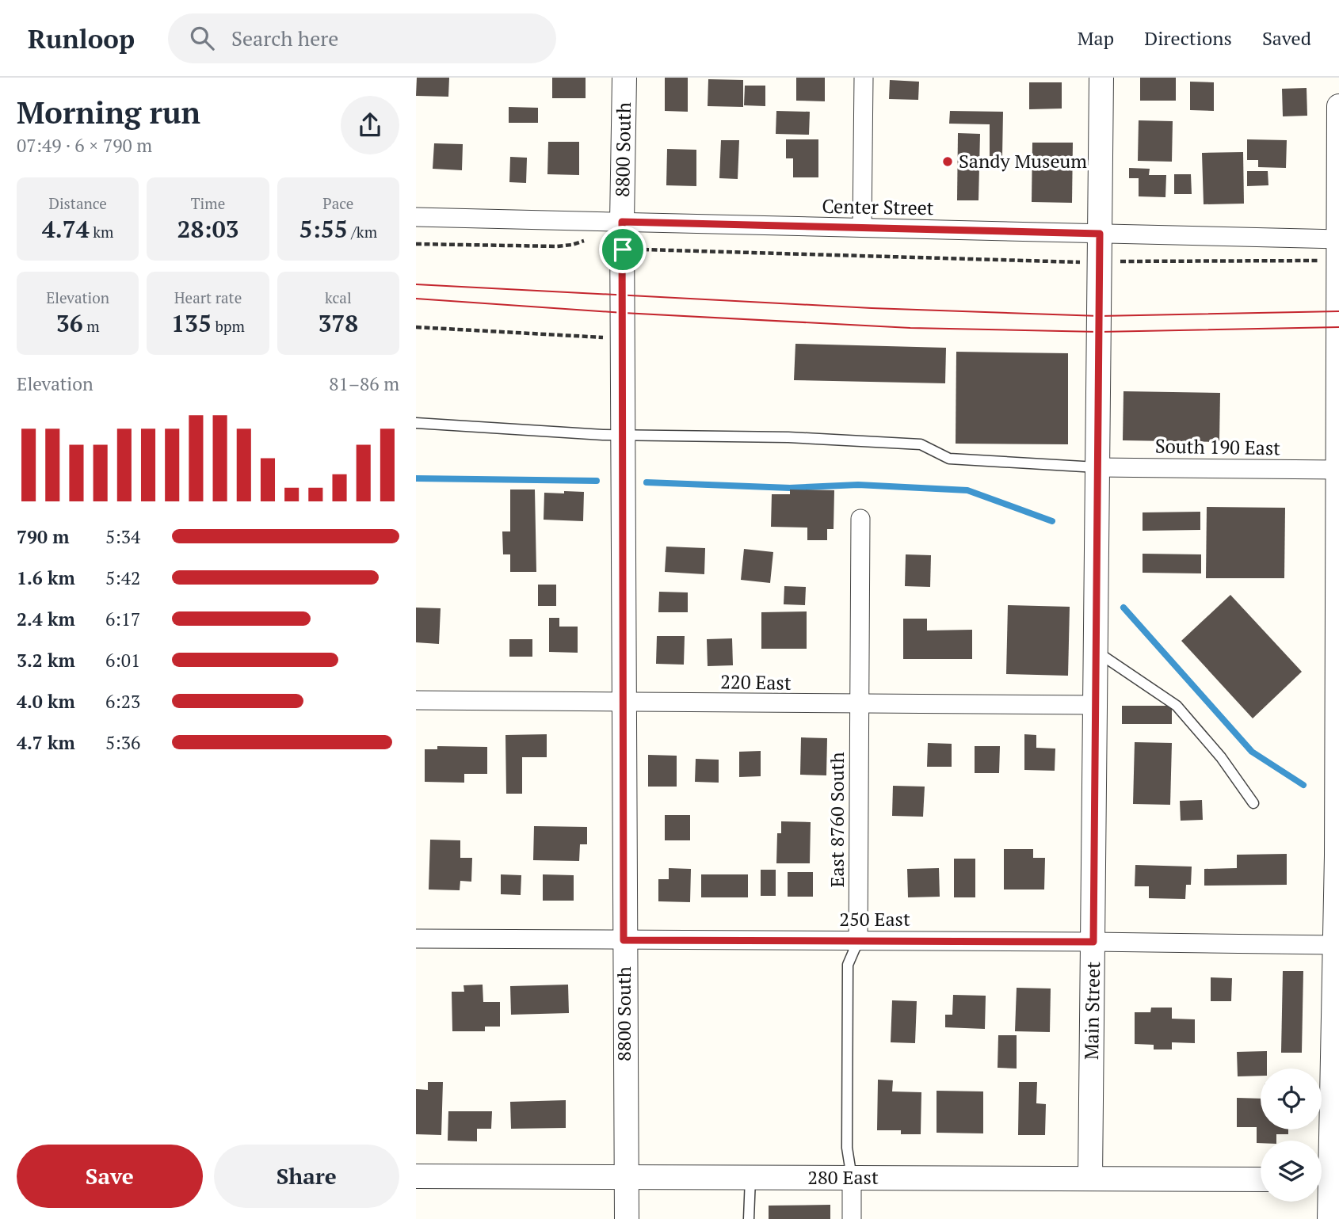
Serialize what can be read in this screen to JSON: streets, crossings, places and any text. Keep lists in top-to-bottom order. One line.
{"streets":{"street":["8800 South","Center Street","South 190 East","220 East","East 8760 South","250 East","Main Street","280 East"]},"crossings":[["8800 South","Center Street"],["8800 South","220 East"],["8800 South","250 East"],["8800 South","280 East"],["Center Street","Main Street"],["South 190 East","Main Street"],["220 East","East 8760 South"],["220 East","Main Street"],["East 8760 South","250 East"],["East 8760 South","280 East"],["250 East","Main Street"],["Main Street","280 East"]],"places":["Sandy Museum"],"page":{"header":"Runloop","search":"Search here","nav":["Map","Directions","Saved"],"heading":["Morning run","07:49 · 6 × 790 m"],"stats":[["Distance","4.74 km"],["Time","28:03"],["Pace","5:55 /km"],["Elevation","36 m"],["Heart rate","135 bpm"],["kcal","378"]],"chart":["Elevation","81–86 m"],"list":[{"name":"790 m","note":"5:34"},{"name":"1.6 km","note":"5:42"},{"name":"2.4 km","note":"6:17"},{"name":"3.2 km","note":"6:01"},{"name":"4.0 km","note":"6:23"},{"name":"4.7 km","note":"5:36"}],"buttons":["Save","Share"]}}
